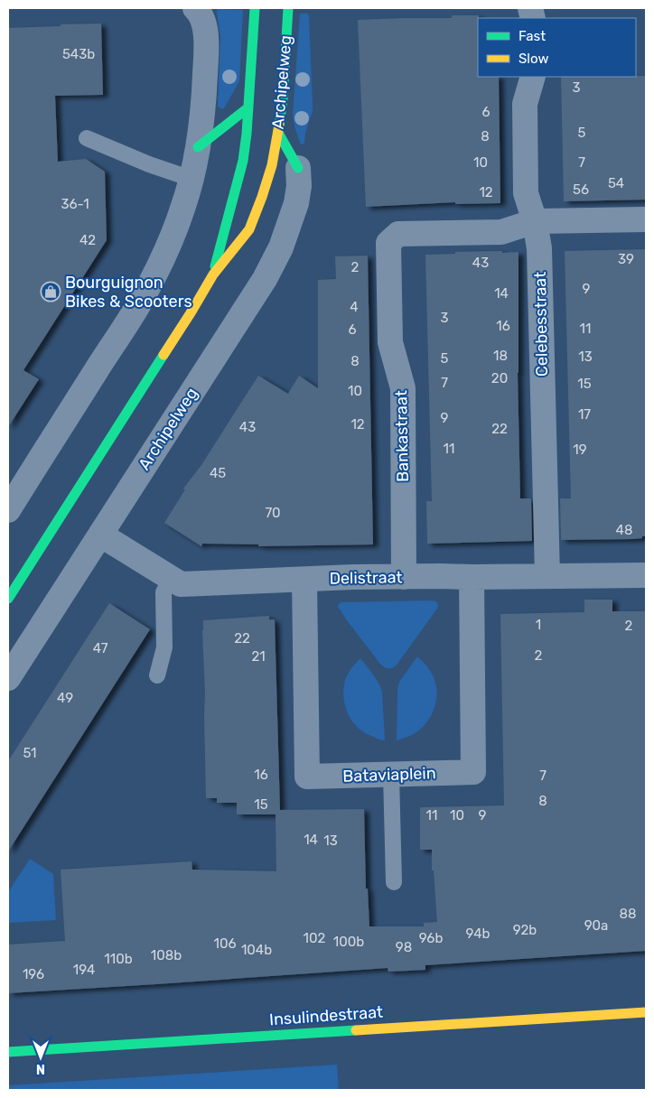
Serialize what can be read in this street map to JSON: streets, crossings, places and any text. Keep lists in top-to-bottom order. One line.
{"streets":{"main road":["Archipelweg","Insulindestraat"],"street":["Celebesstraat","Bankastraat","Delistraat","Bataviaplein"]},"crossings":[["Archipelweg","Delistraat"],["Celebesstraat","Bankastraat"],["Celebesstraat","Delistraat"],["Bankastraat","Delistraat"],["Delistraat","Bataviaplein"]],"places":{"shop":["Bourguignon Bikes & Scooters"]},"house_numbers":["543b","3","6","5","8","10","7","54","56","12","36-1","42","39","43","2","9","14","4","3","16","11","6","18","13","5","8","20","7","15","10","17","9","12","43","22","11","19","45","70","48","1","2","22","47","2","21","49","51","16","7","8","15","11","10","9","14","13","88","90a","92b","94b","102","96b","100b","106","98","104b","108b","110b","194","196"],"legend":["Fast","Slow"],"north":"bottom"}
